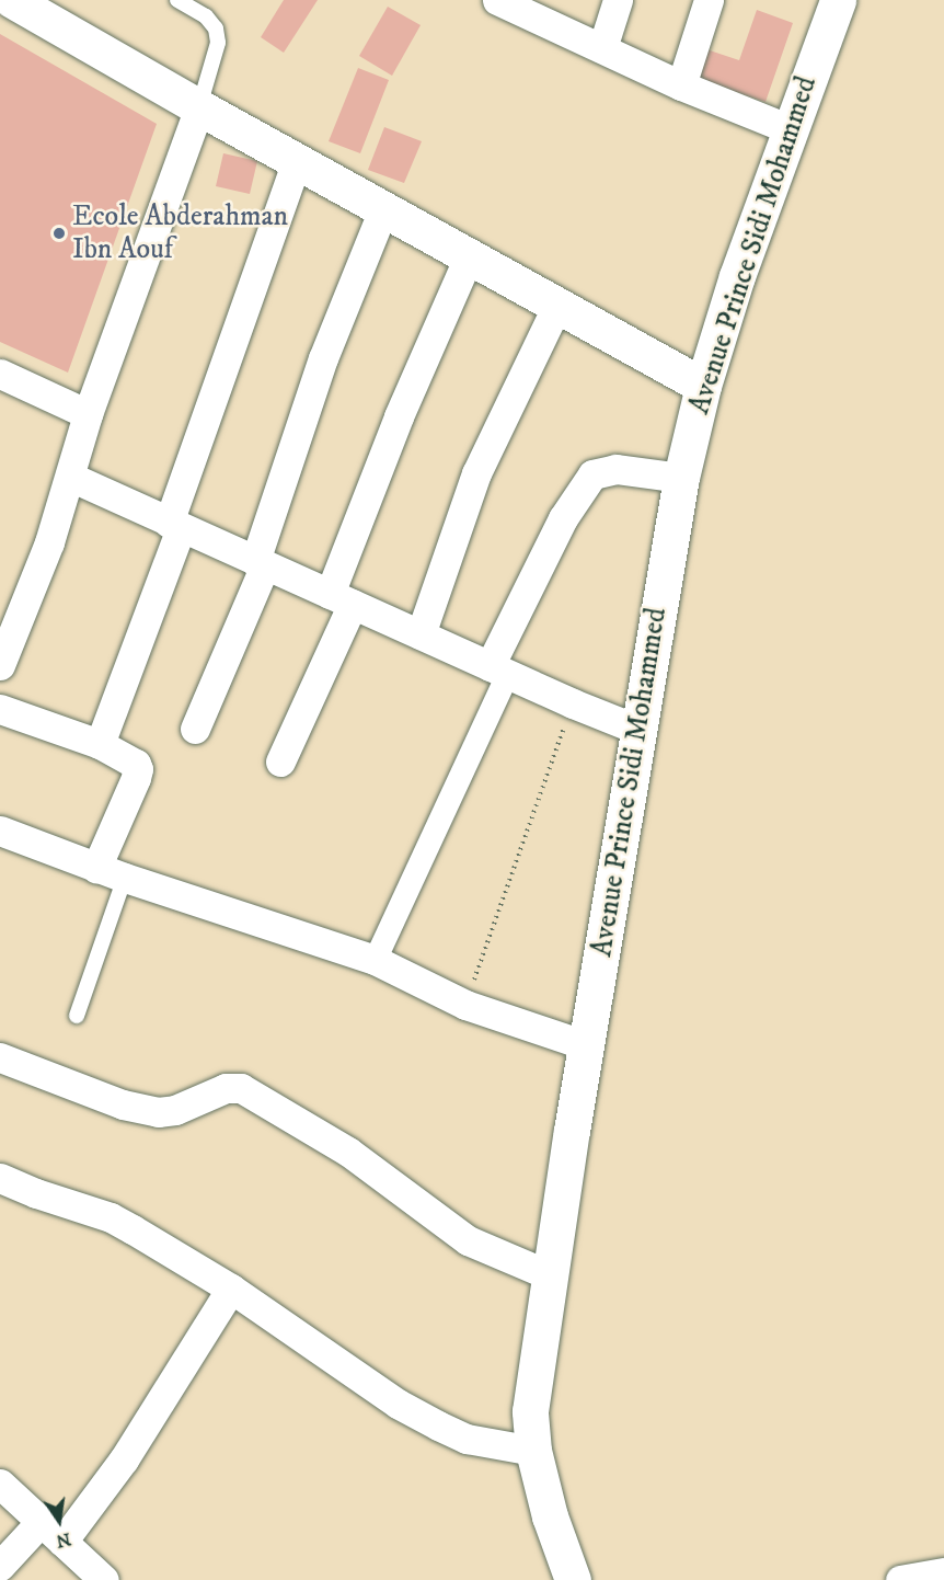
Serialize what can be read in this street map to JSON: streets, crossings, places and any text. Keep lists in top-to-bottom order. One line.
{"streets":{"street":["Avenue Prince Sidi Mohammed"]},"places":["Ecole Abderahman Ibn Aouf"],"north":"bottom"}
